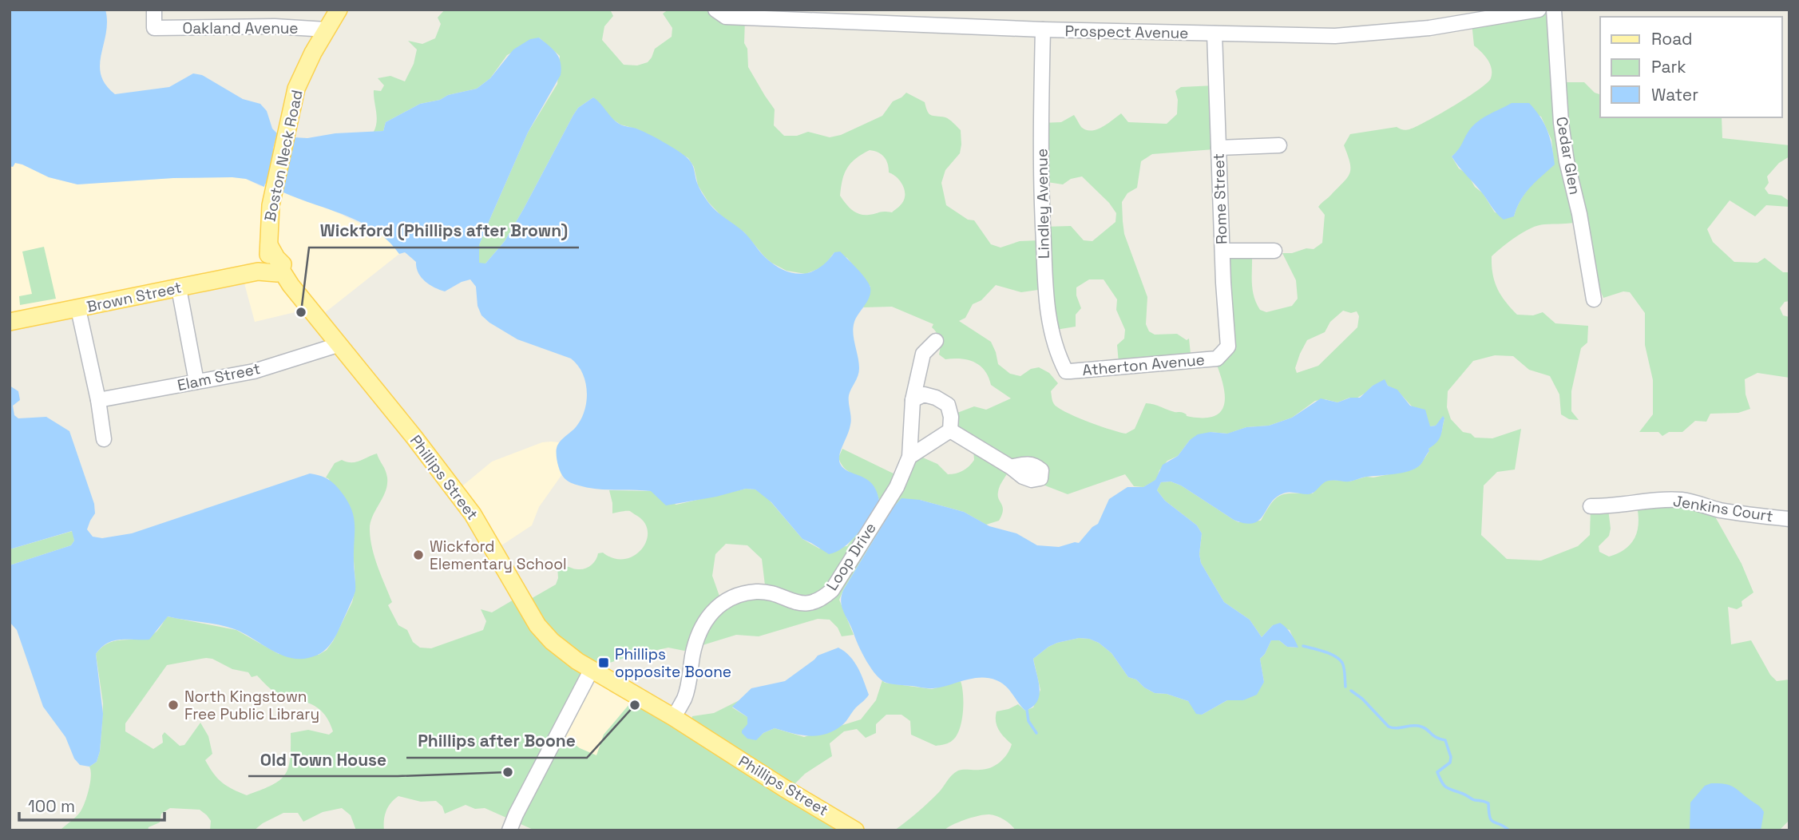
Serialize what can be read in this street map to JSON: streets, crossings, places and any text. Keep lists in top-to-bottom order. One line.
{"streets":{"main road":["Boston Neck Road","Brown Street","Phillips Street"],"street":["Oakland Avenue","Prospect Avenue","Cedar Glen","Rome Street","Lindley Avenue","Atherton Avenue","Elam Street","Jenkins Court","Loop Drive"]},"crossings":[["Oakland Avenue","Boston Neck Road"],["Prospect Avenue","Rome Street"],["Prospect Avenue","Lindley Avenue"],["Boston Neck Road","Brown Street"],["Boston Neck Road","Phillips Street"],["Rome Street","Atherton Avenue"],["Lindley Avenue","Atherton Avenue"],["Brown Street","Phillips Street"],["Elam Street","Phillips Street"],["Phillips Street","Loop Drive"]],"places":{"other":["Wickford (Phillips after Brown)","Wickford Elementary School","North Kingstown Free Public Library","Phillips after Boone","Old Town House"],"transit":["Phillips opposite Boone"]},"legend":["Road","Park","Water"],"scale_bar":"100 m"}
